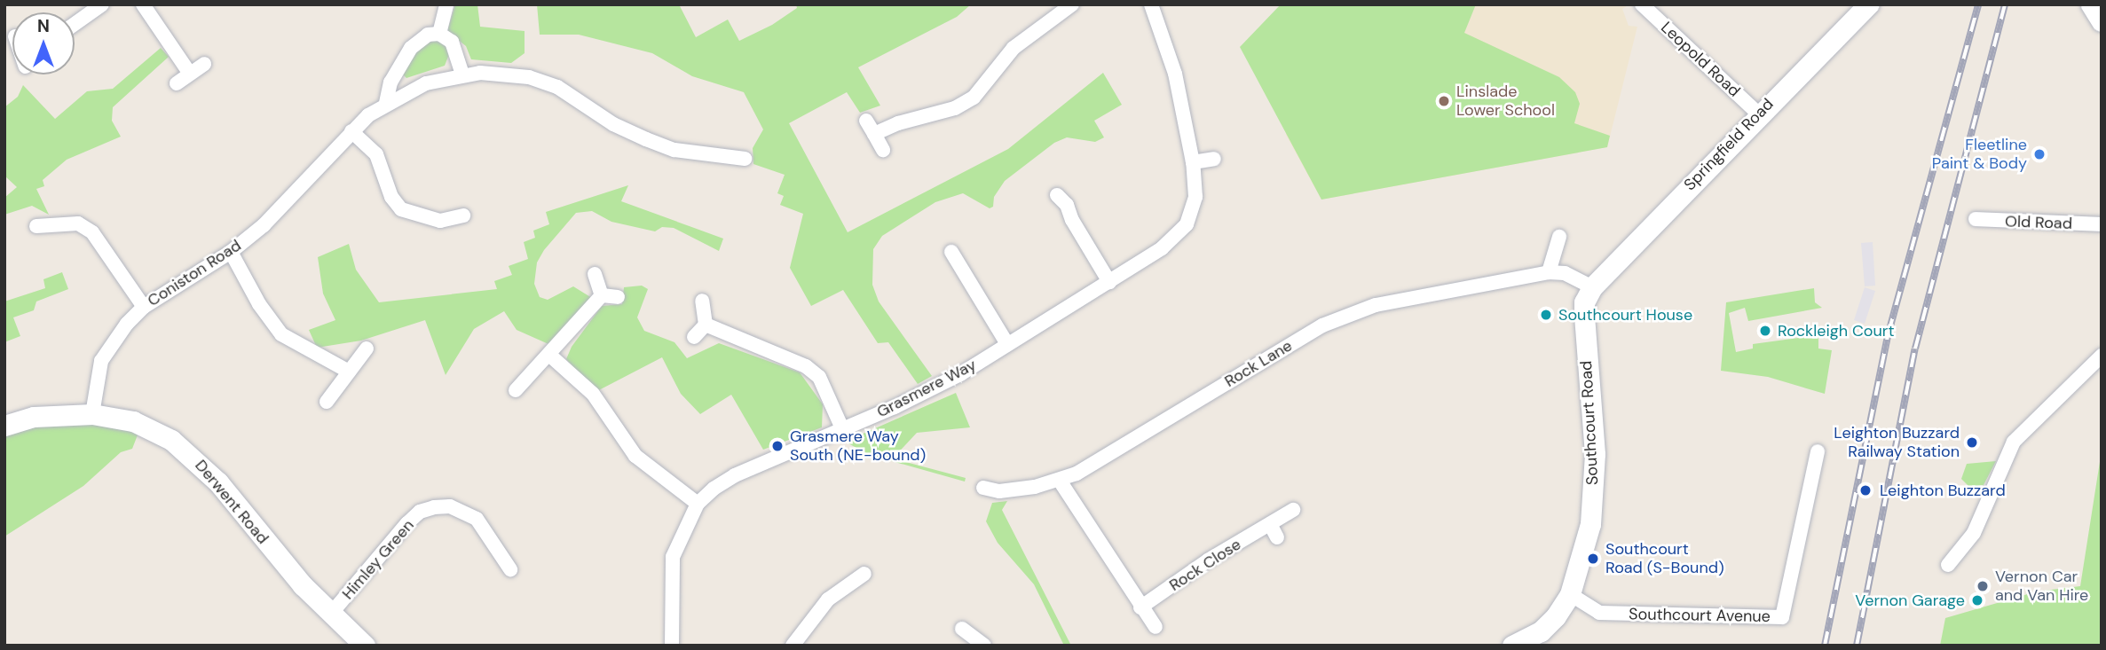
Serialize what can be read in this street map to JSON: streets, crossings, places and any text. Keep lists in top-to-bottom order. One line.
{"streets":{"street":["Leopold Road","Springfield Road","Old Road","Coniston Road","Rock Lane","Grasmere Way","Southcourt Road","Derwent Road","Himley Green","Rock Close","Southcourt Avenue"]},"crossings":[["Leopold Road","Springfield Road"],["Springfield Road","Rock Lane"],["Springfield Road","Southcourt Road"],["Coniston Road","Derwent Road"],["Rock Lane","Southcourt Road"],["Southcourt Road","Southcourt Avenue"],["Derwent Road","Himley Green"]],"places":["Linslade Lower School","Fleetline Paint & Body","Southcourt House","Rockleigh Court","Leighton Buzzard Railway Station","Grasmere Way South (NE-bound)","Leighton Buzzard","Southcourt Road (S-Bound)","Vernon Car and Van Hire","Vernon Garage"],"north":"top"}
